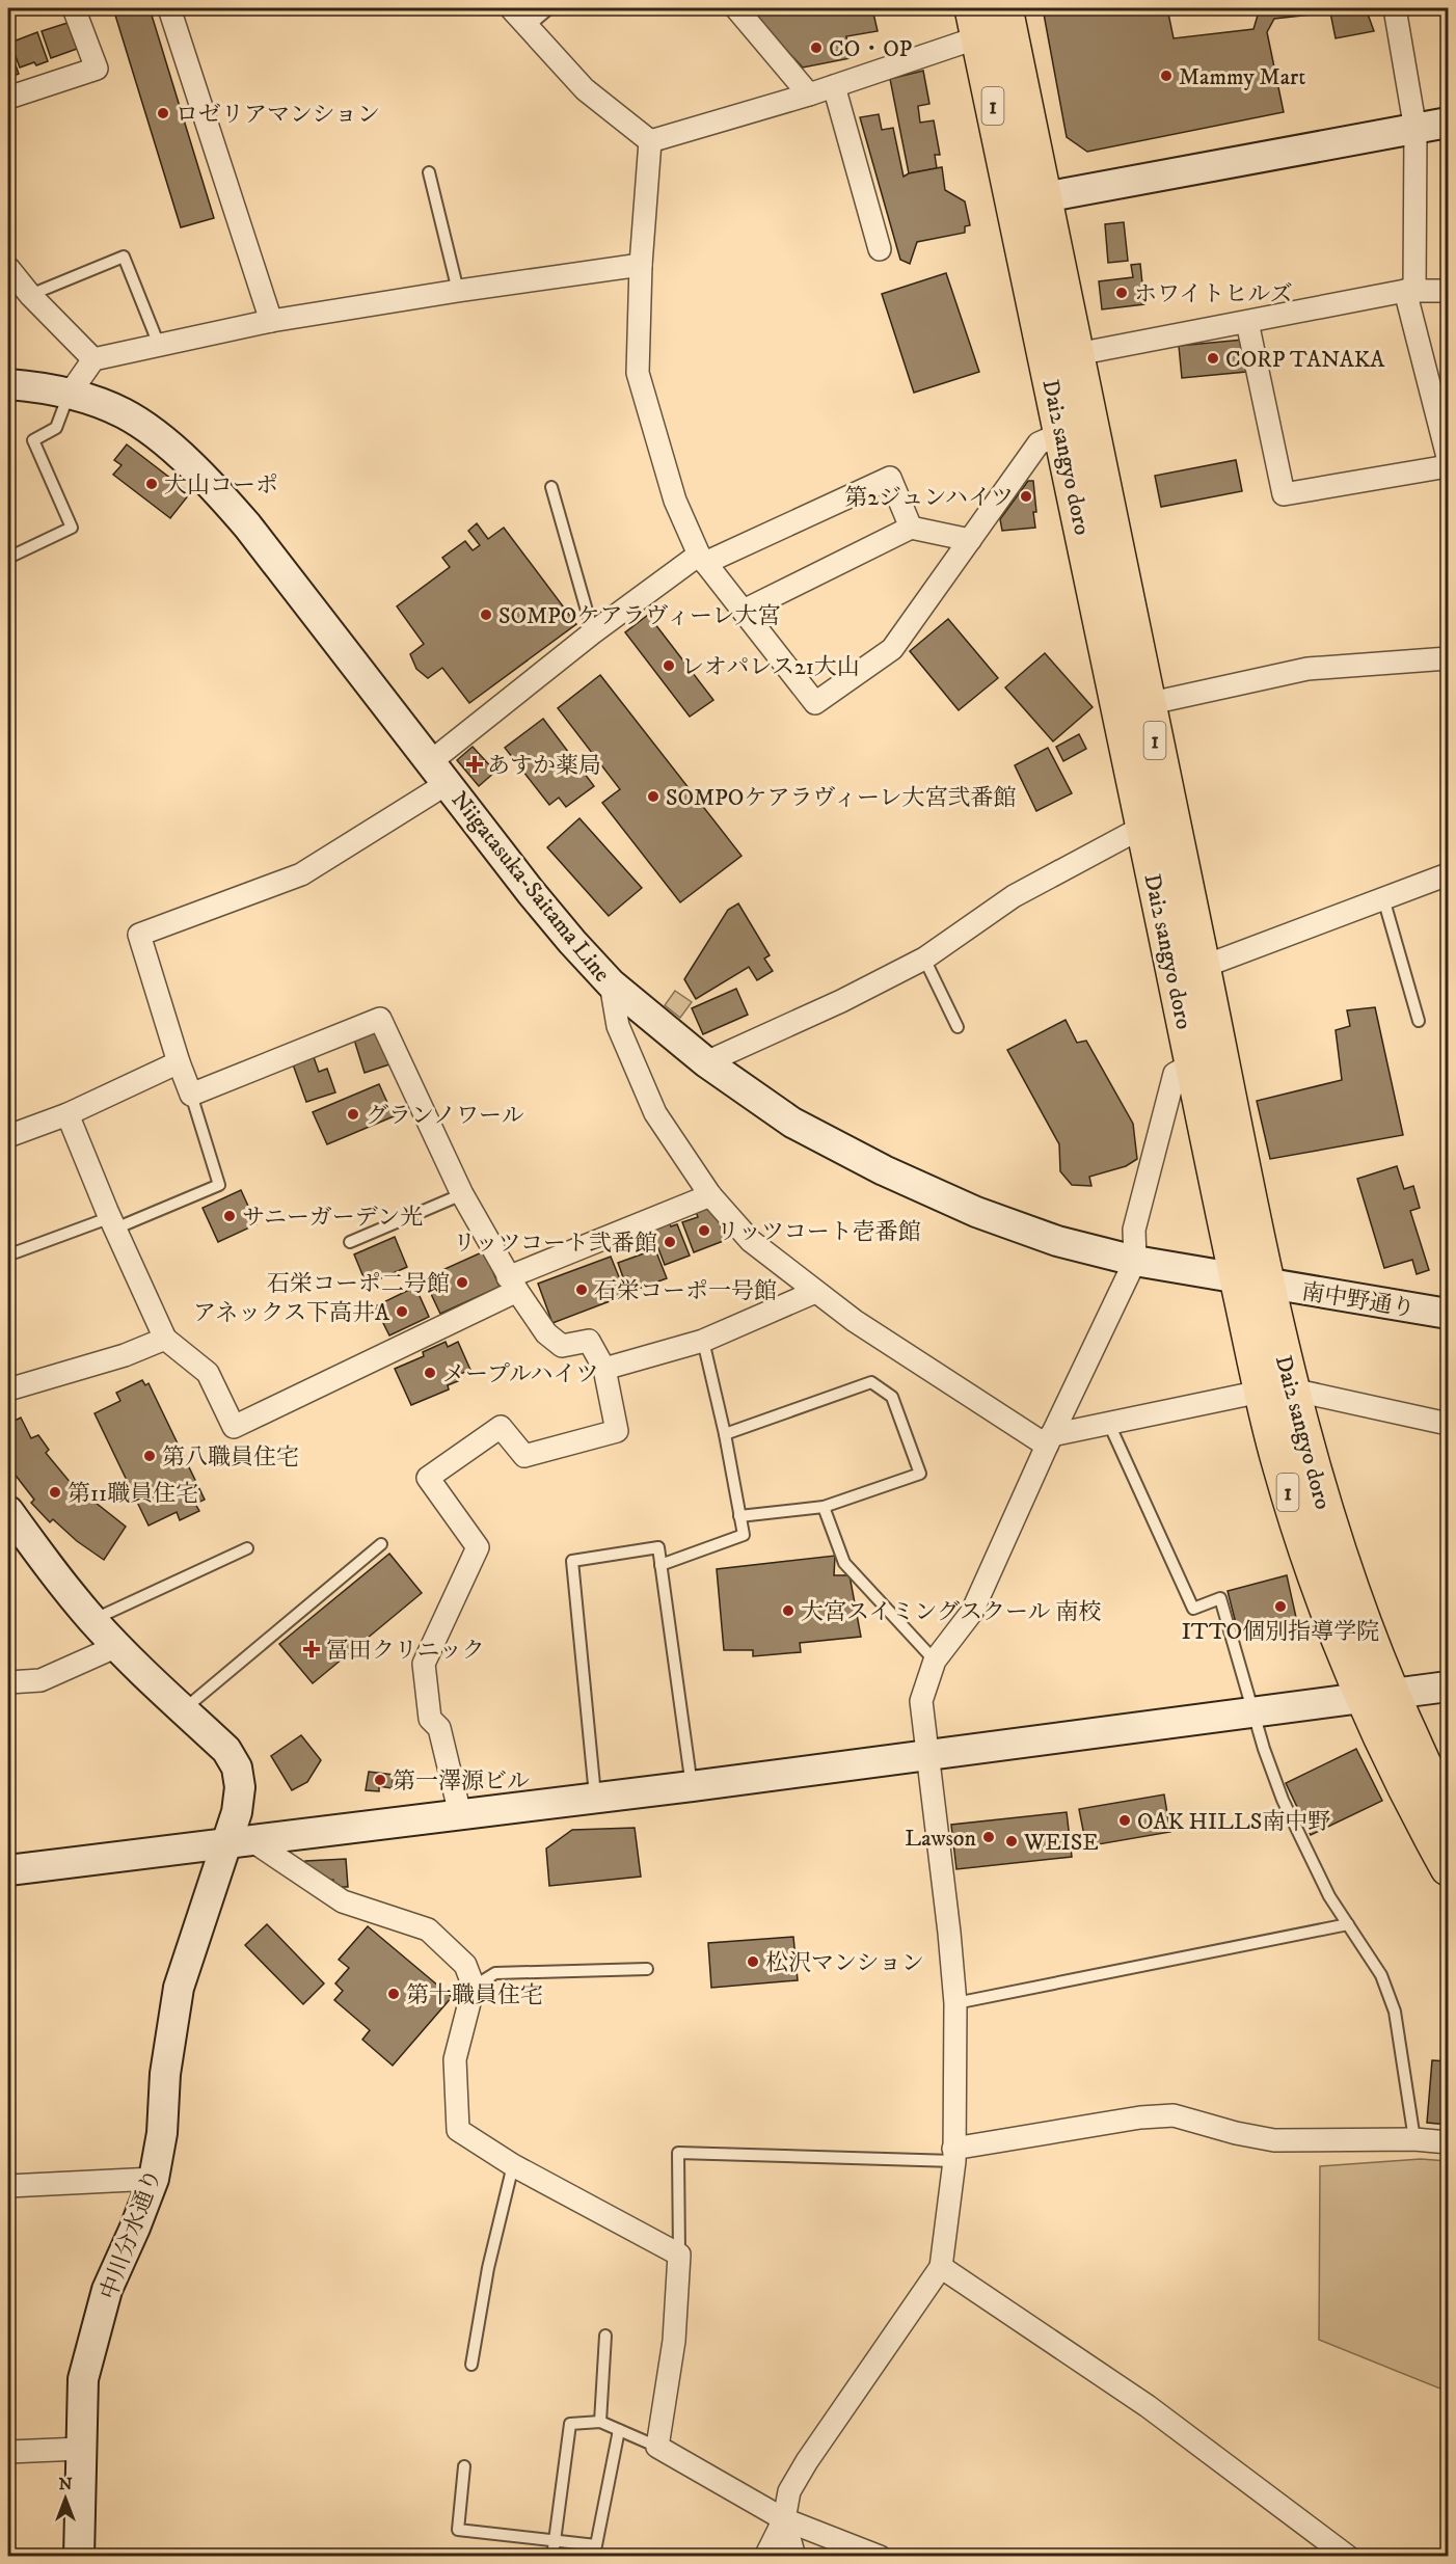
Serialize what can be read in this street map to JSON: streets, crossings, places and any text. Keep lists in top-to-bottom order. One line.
{"streets":{"main road":["1","Dai2 sangyo doro"],"street":["Niigatasuka-Saitama Line","南中野通り","中川分水通り"]},"crossings":[["Dai2 sangyo doro","Niigatasuka-Saitama Line"],["Dai2 sangyo doro","南中野通り"],["Niigatasuka-Saitama Line","南中野通り"]],"places":{"other":["CO・OP","Mammy Mart","ロゼリアマンション","ホワイトヒルズ","CORP TANAKA","大山コーポ","第2ジュンハイツ","SOMPOケアラヴィーレ大宮","レオパレス21大山","SOMPOケアラヴィーレ大宮弐番館","グランノワール","サニーガーデン光","リッツコート壱番館","リッツコート弐番館","石栄コーポ二号館","石栄コーポ一号館","アネックス下高井A","メープルハイツ","第八職員住宅","第11職員住宅","ITTO個別指導学院","大宮スイミングスクール 南校","第一澤源ビル","OAK HILLS南中野","Lawson","WEISE","松沢マンション","第十職員住宅"],"health":["あすか薬局","冨田クリニック"]},"north":"top"}
